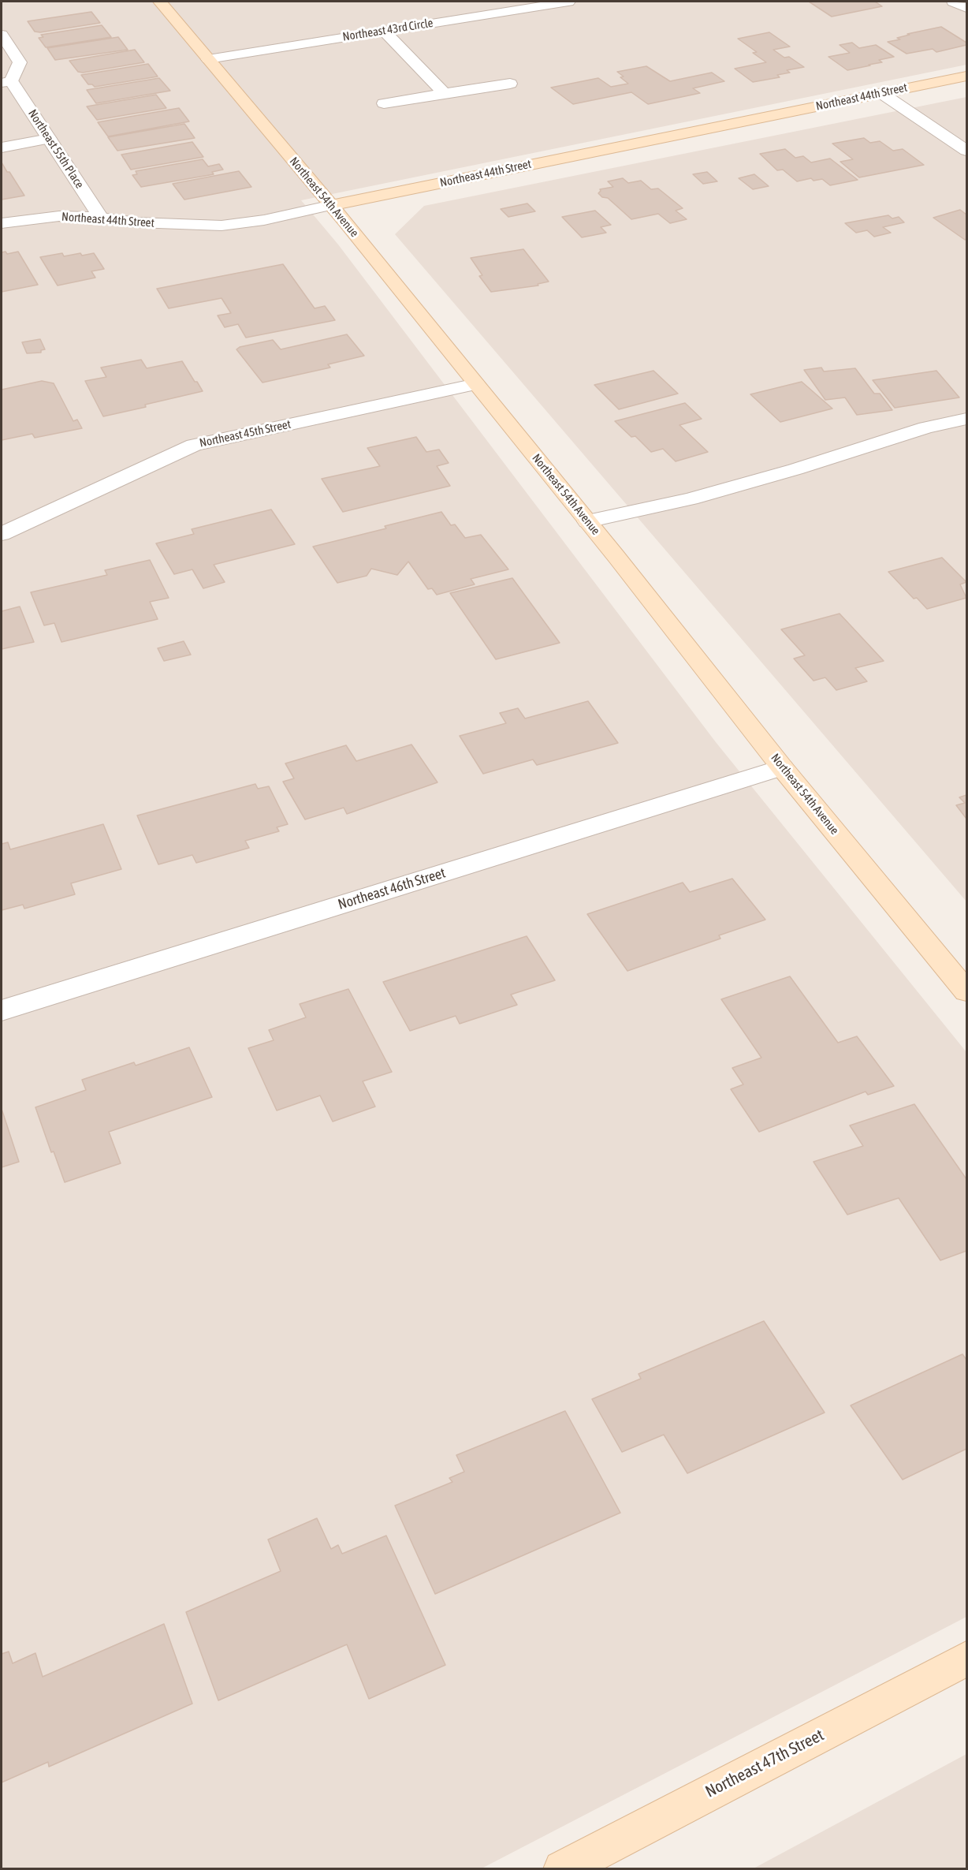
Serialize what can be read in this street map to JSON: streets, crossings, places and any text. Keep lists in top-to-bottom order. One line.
{"streets":{"street":["Northeast 43rd Circle","Northeast 44th Street","Northeast 55th Place","Northeast 54th Avenue","Northeast 45th Street","Northeast 46th Street","Northeast 47th Street"]},"crossings":[["Northeast 43rd Circle","Northeast 54th Avenue"],["Northeast 44th Street","Northeast 55th Place"],["Northeast 44th Street","Northeast 54th Avenue"],["Northeast 54th Avenue","Northeast 45th Street"],["Northeast 54th Avenue","Northeast 46th Street"]]}
